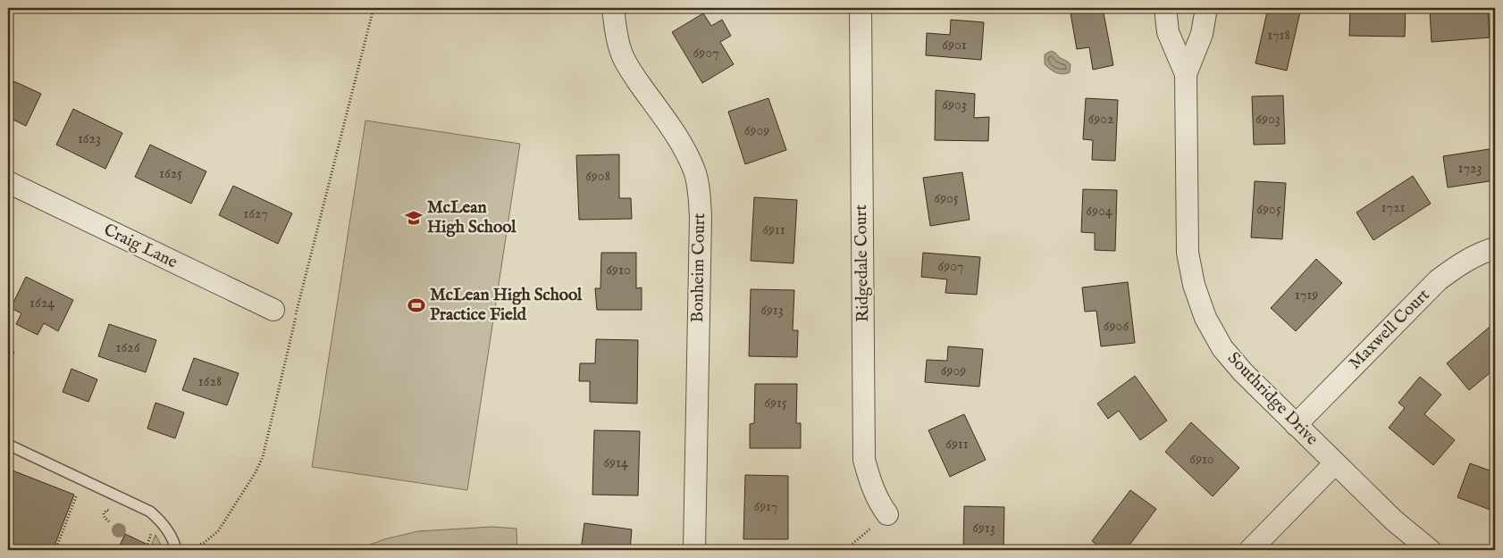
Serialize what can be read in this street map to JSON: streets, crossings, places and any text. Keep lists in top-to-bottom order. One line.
{"streets":{"street":["Craig Lane","Ridgedale Court","Bonheim Court","Maxwell Court","Southridge Drive"]},"crossings":[["Maxwell Court","Southridge Drive"]],"places":{"school or university":["McLean High School"],"sports":["McLean High School Practice Field"]},"house_numbers":["1718","6901","6907","6903","6902","6903","6909","1623","1723","1625","6908","6905","1721","6905","6904","1627","6911","6907","6910","1719","1624","6913","6906","1626","6909","1628","6915","6911","6910","6914","6917","6913"]}
